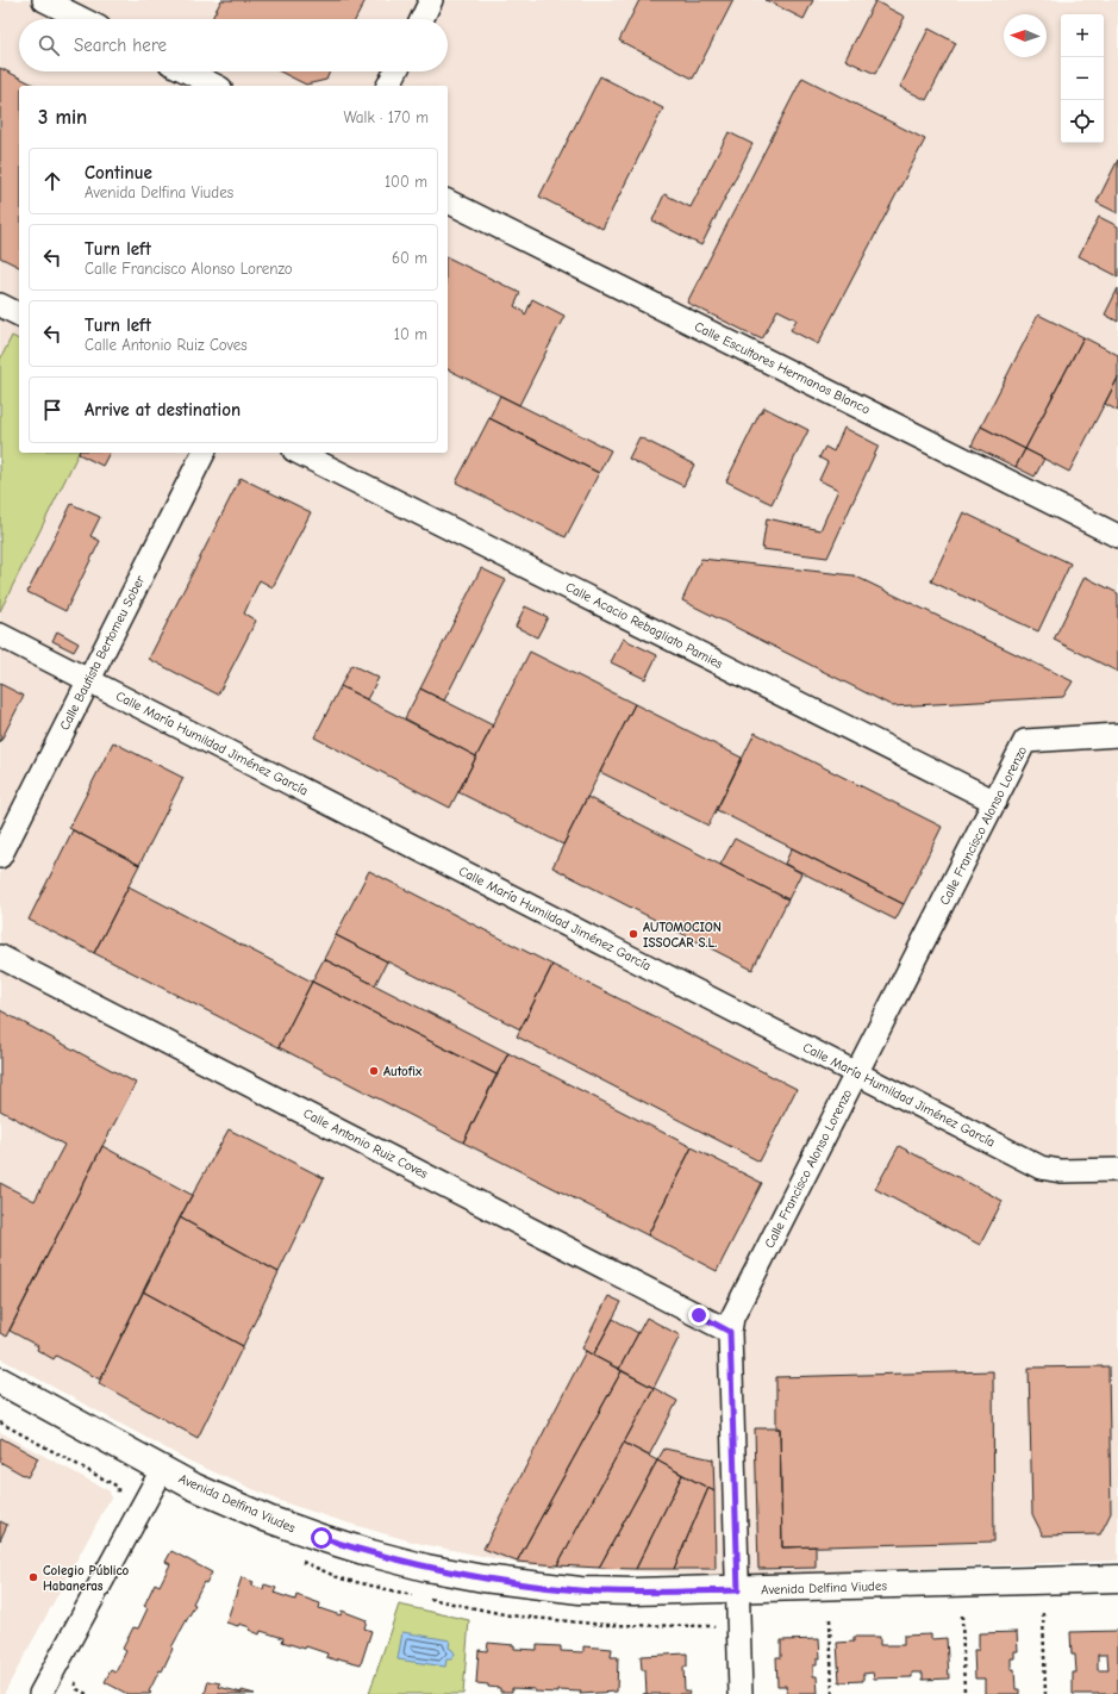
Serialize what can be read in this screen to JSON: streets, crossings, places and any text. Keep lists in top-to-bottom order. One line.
{"streets":{"street":["Calle Escultores Hermanos Blanco","Calle Acacio Rebagliato Pamies","Calle Bautista Bertomeu Sober","Calle María Humildad Jiménez García","Calle Francisco Alonso Lorenzo","Calle Antonio Ruiz Coves","Avenida Delfina Viudes"]},"crossings":[["Calle Acacio Rebagliato Pamies","Calle Francisco Alonso Lorenzo"],["Calle Bautista Bertomeu Sober","Calle María Humildad Jiménez García"],["Calle María Humildad Jiménez García","Calle Francisco Alonso Lorenzo"],["Calle Francisco Alonso Lorenzo","Calle Antonio Ruiz Coves"],["Calle Francisco Alonso Lorenzo","Avenida Delfina Viudes"]],"places":["AUTOMOCION ISSOCAR S.L.","Autofix","Colegio Público Habaneras"],"north":"left","page":{"map_buttons":["+","−"],"search":"Search here","heading":["3 min","Walk · 170 m"],"list":[["Continue","Avenida Delfina Viudes","100 m"],["Turn left","Calle Francisco Alonso Lorenzo","60 m"],["Turn left","Calle Antonio Ruiz Coves","10 m"],"Arrive at destination"]}}
